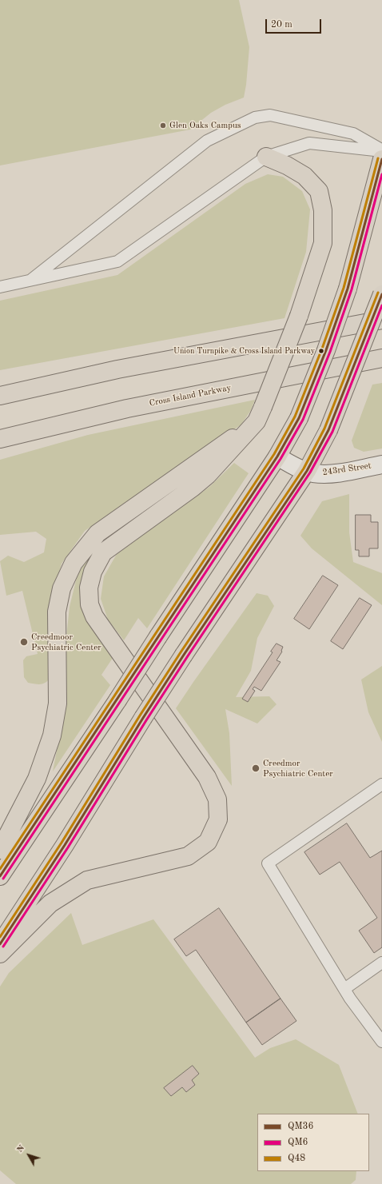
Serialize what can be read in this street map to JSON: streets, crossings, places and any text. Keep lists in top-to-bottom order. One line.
{"streets":{"main road":["Cross Island Parkway"],"street":["243rd Street"]},"places":["Glen Oaks Campus","Union Turnpike & Cross Island Parkway","Creedmoor Psychiatric Center","Creedmor Psychiatric Center"],"lines":["transit line Q48","transit line QM36","transit line QM6"],"legend":["QM36","QM6","Q48"],"scale_bar":"20 m","north":"top left"}
